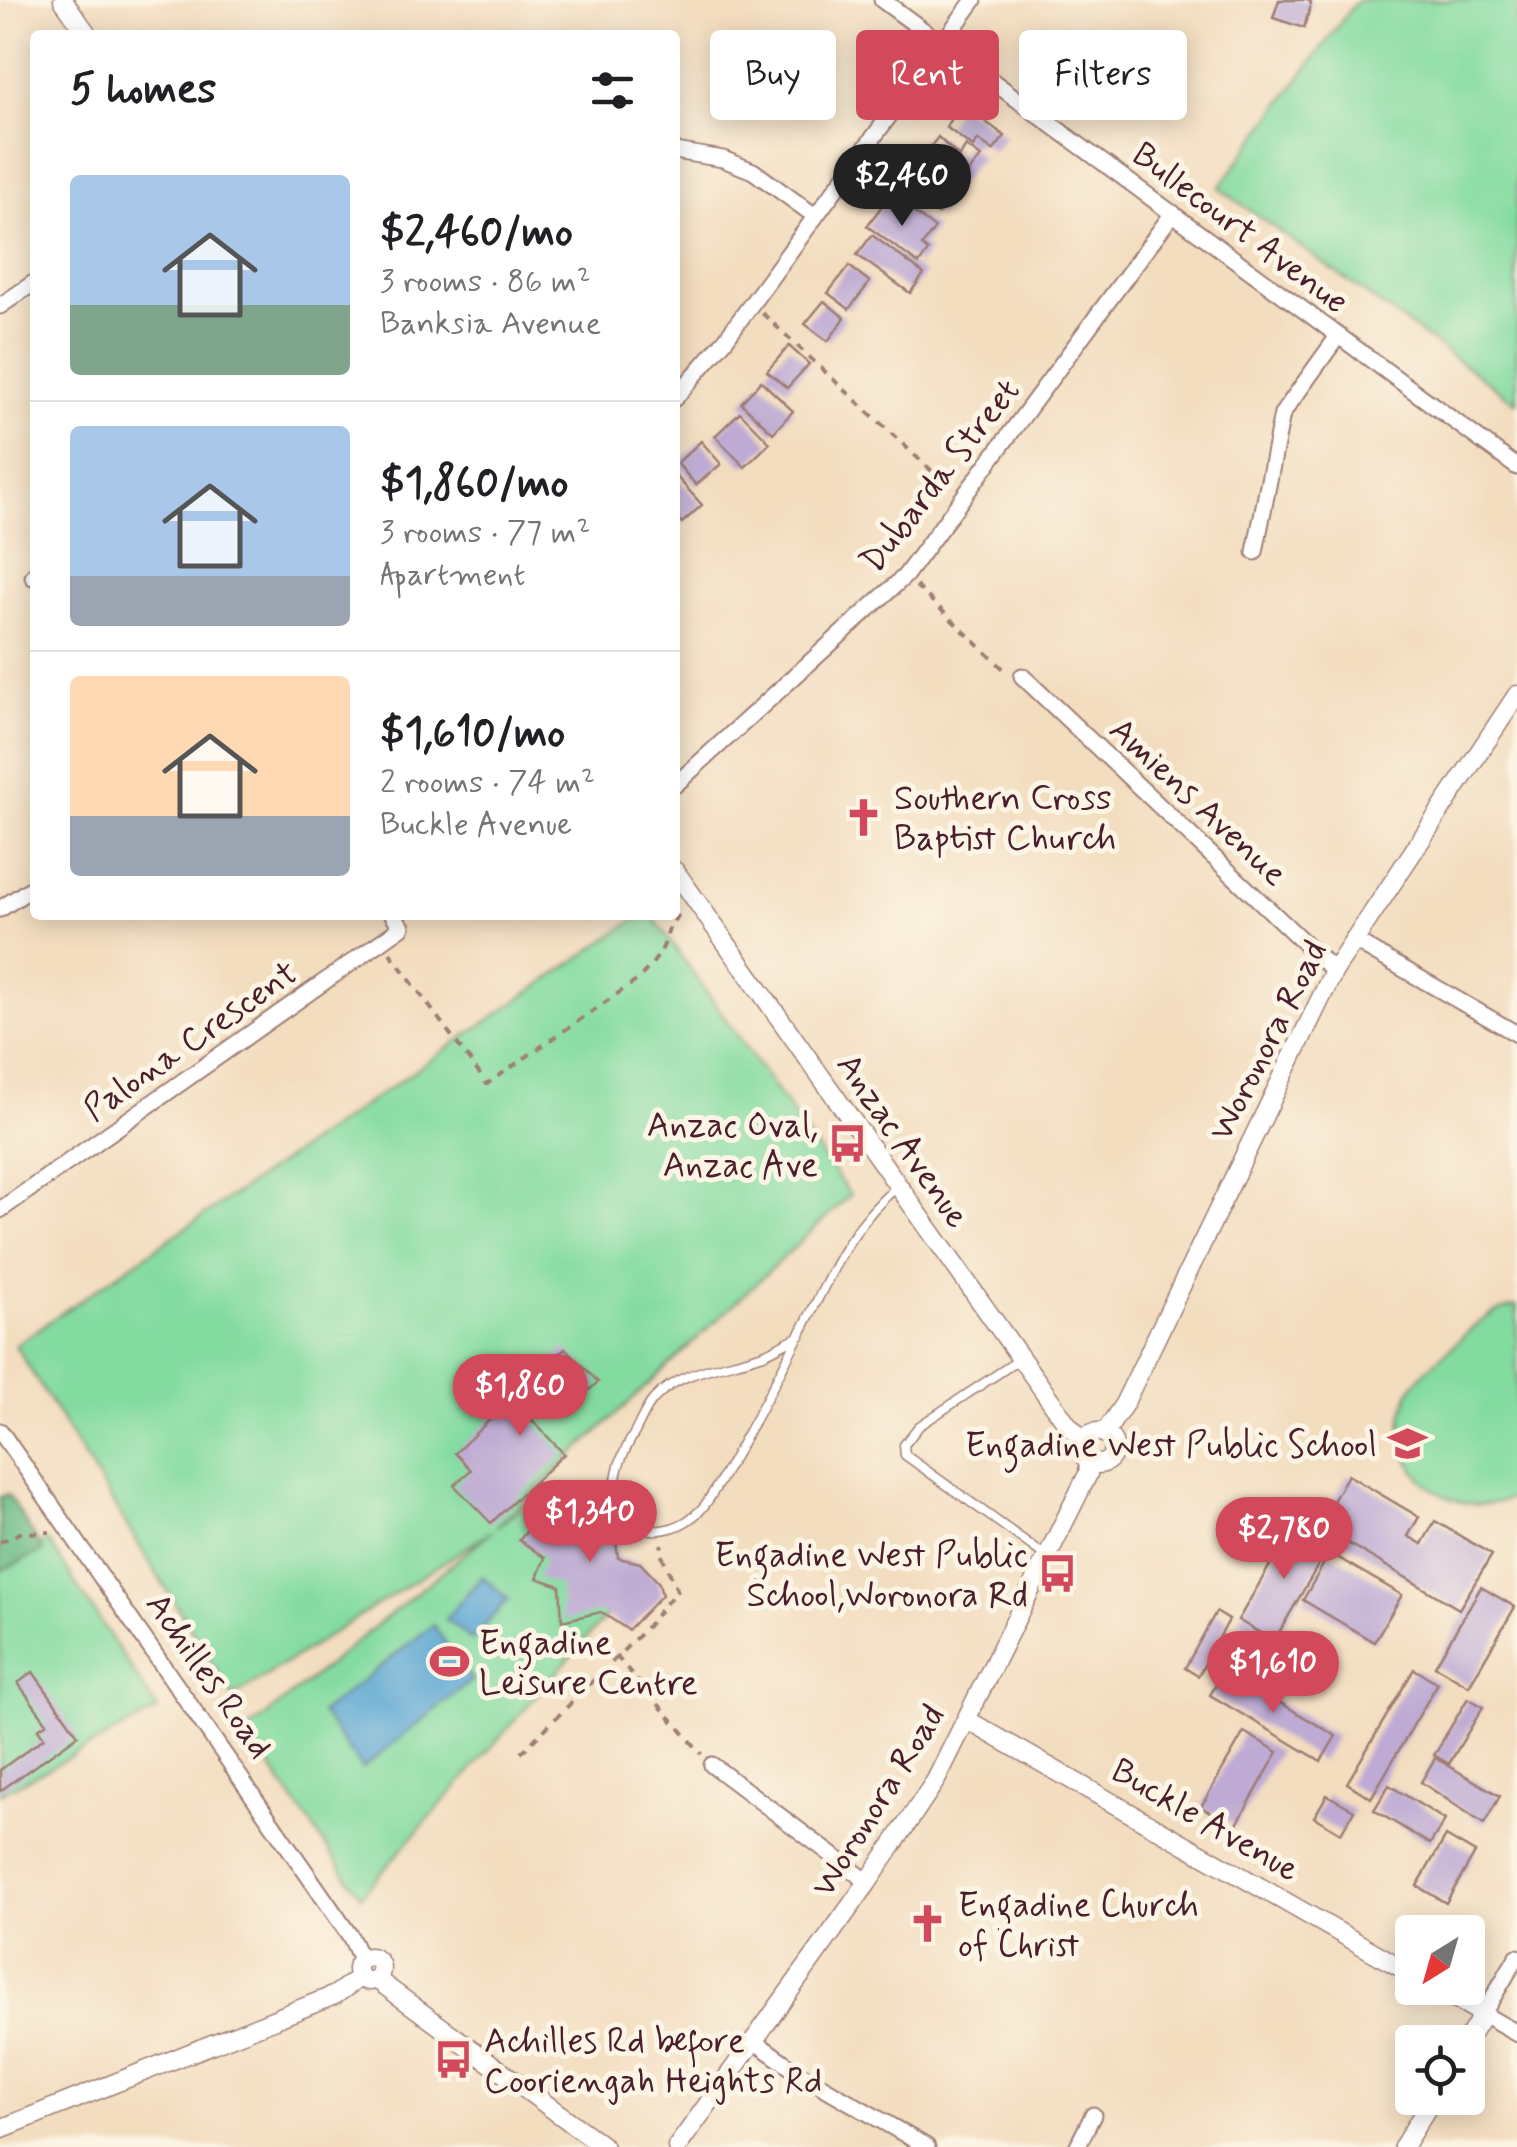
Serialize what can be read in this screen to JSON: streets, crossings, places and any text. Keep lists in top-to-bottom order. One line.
{"streets":{"street":["Bullecourt Avenue","Dubarda Street","Amiens Avenue","Palona Crescent","Woronora Road","Anzac Avenue","Achilles Road","Buckle Avenue"]},"crossings":[["Bullecourt Avenue","Dubarda Street"],["Amiens Avenue","Woronora Road"],["Woronora Road","Anzac Avenue"],["Woronora Road","Buckle Avenue"]],"places":{"church":["Southern Cross Baptist Church","Engadine Church of Christ"],"bus stop":["Anzac Oval, Anzac Ave","Engadine West Public School,Woronora Rd","Achilles Rd before Cooriengah Heights Rd"],"school or university":["Engadine West Public School"],"sports":["Engadine Leisure Centre"]},"north":"bottom left","page":{"chip":["Buy","Rent","Filters"],"heading":"5 homes","price":["$2,460","$1,860","$1,340","$2,780","$1,610"],"list":[{"name":"$2,460/mo","note":"3 rooms · 86 m² · Banksia Avenue"},{"name":"$1,860/mo","note":"3 rooms · 77 m² · Apartment"},{"name":"$1,610/mo","note":"2 rooms · 74 m² · Buckle Avenue"}]}}
